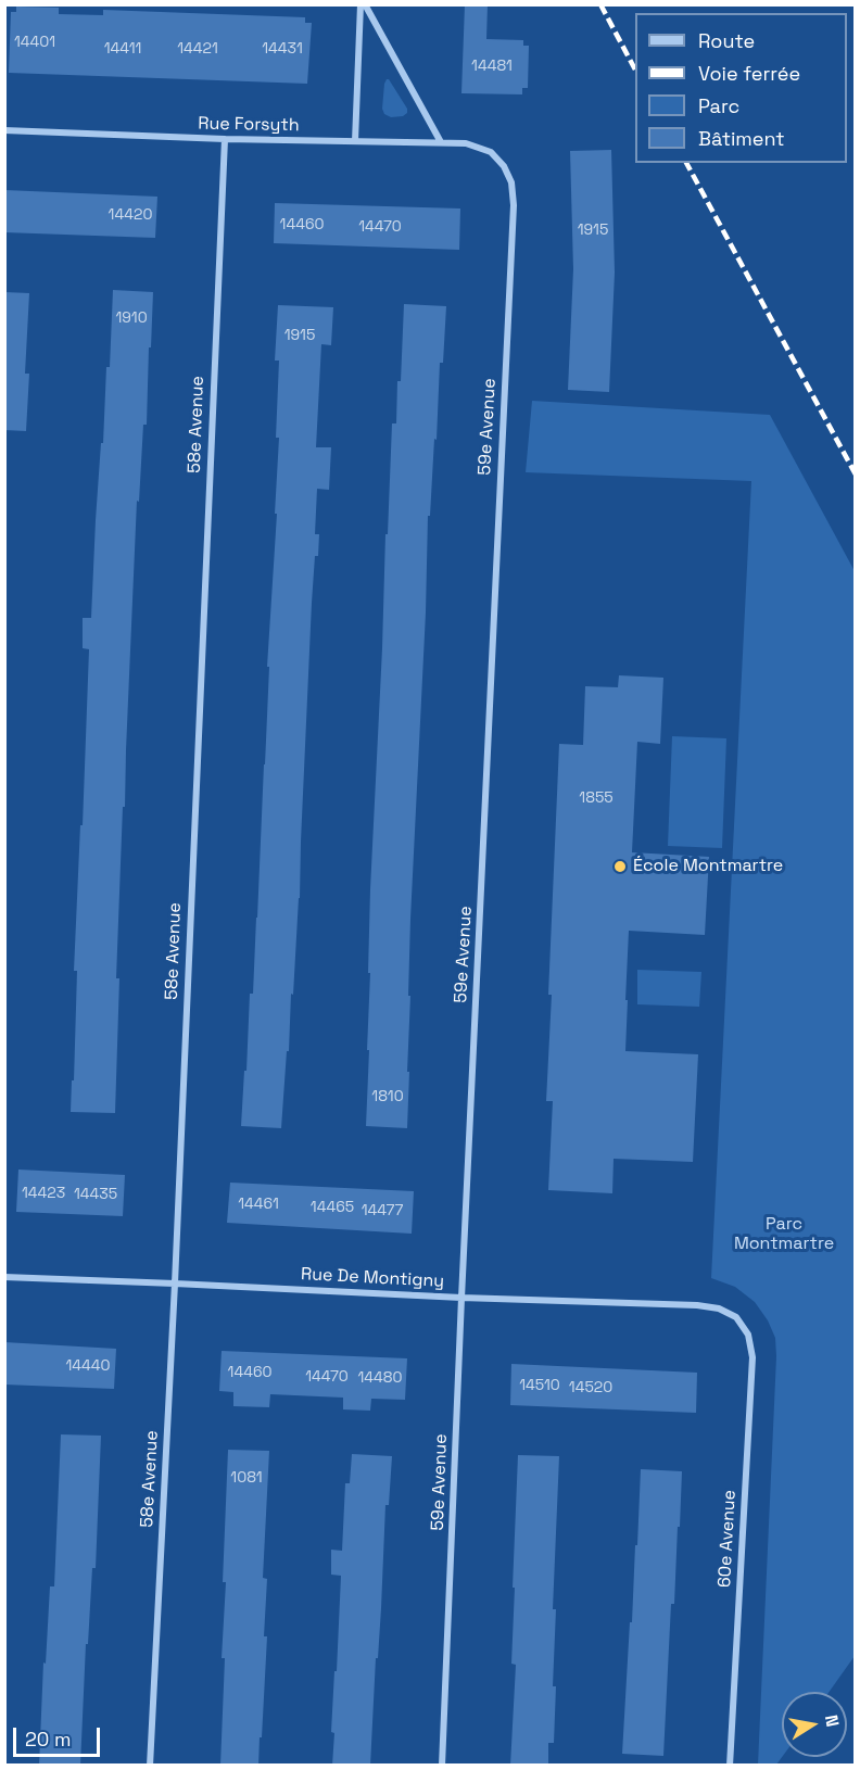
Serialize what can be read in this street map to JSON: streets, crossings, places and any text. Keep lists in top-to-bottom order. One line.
{"streets":{"street":["Rue Forsyth","58e Avenue","59e Avenue","Rue De Montigny","60e Avenue"]},"crossings":[["Rue Forsyth","58e Avenue"],["Rue Forsyth","59e Avenue"],["58e Avenue","Rue De Montigny"],["59e Avenue","Rue De Montigny"],["Rue De Montigny","60e Avenue"]],"parks":["Parc Montmartre"],"places":["École Montmartre"],"house_numbers":["14401","14411","14421","14431","14481","14420","14460","14470","1915","1910","1915","1855","1810","14423","14435","14461","14465","14477","14440","14460","14470","14480","14510","14520","1081"],"legend":["Route","Voie ferrée","Parc","Bâtiment"],"scale_bar":"20 m","north":"right"}
